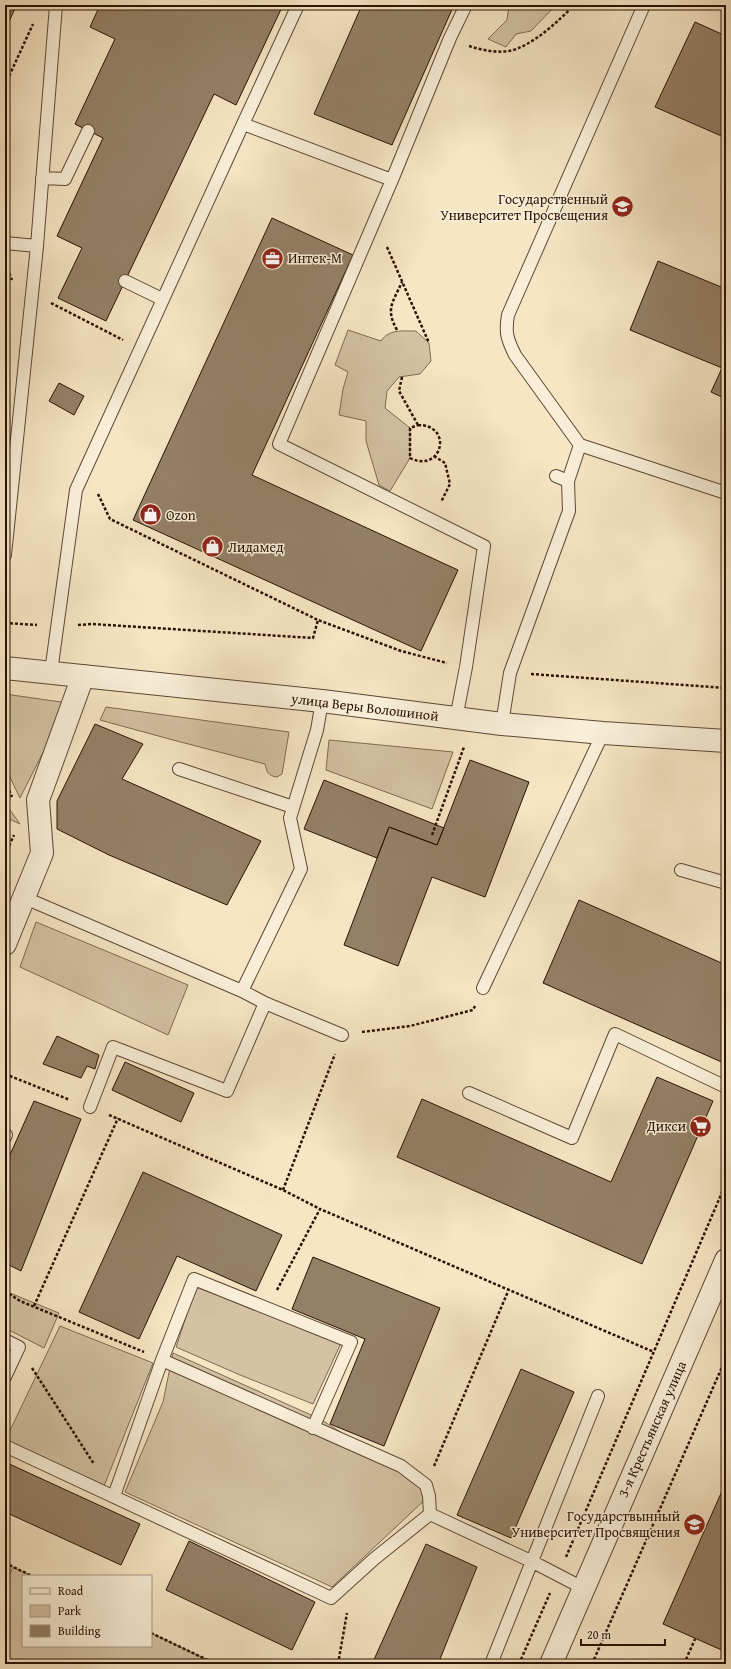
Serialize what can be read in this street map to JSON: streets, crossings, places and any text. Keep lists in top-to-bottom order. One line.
{"streets":{"street":["улица Веры Волошиной","3-я Крестьянская улица"]},"places":{"school or university":["Государственный Университет Просвещения","Государствынный Университет Просвящения"],"office":["Интек-М"],"shop":["Ozon","Лидамед"],"supermarket":["Дикси"]},"legend":["Road","Park","Building"],"scale_bar":"20 m"}
